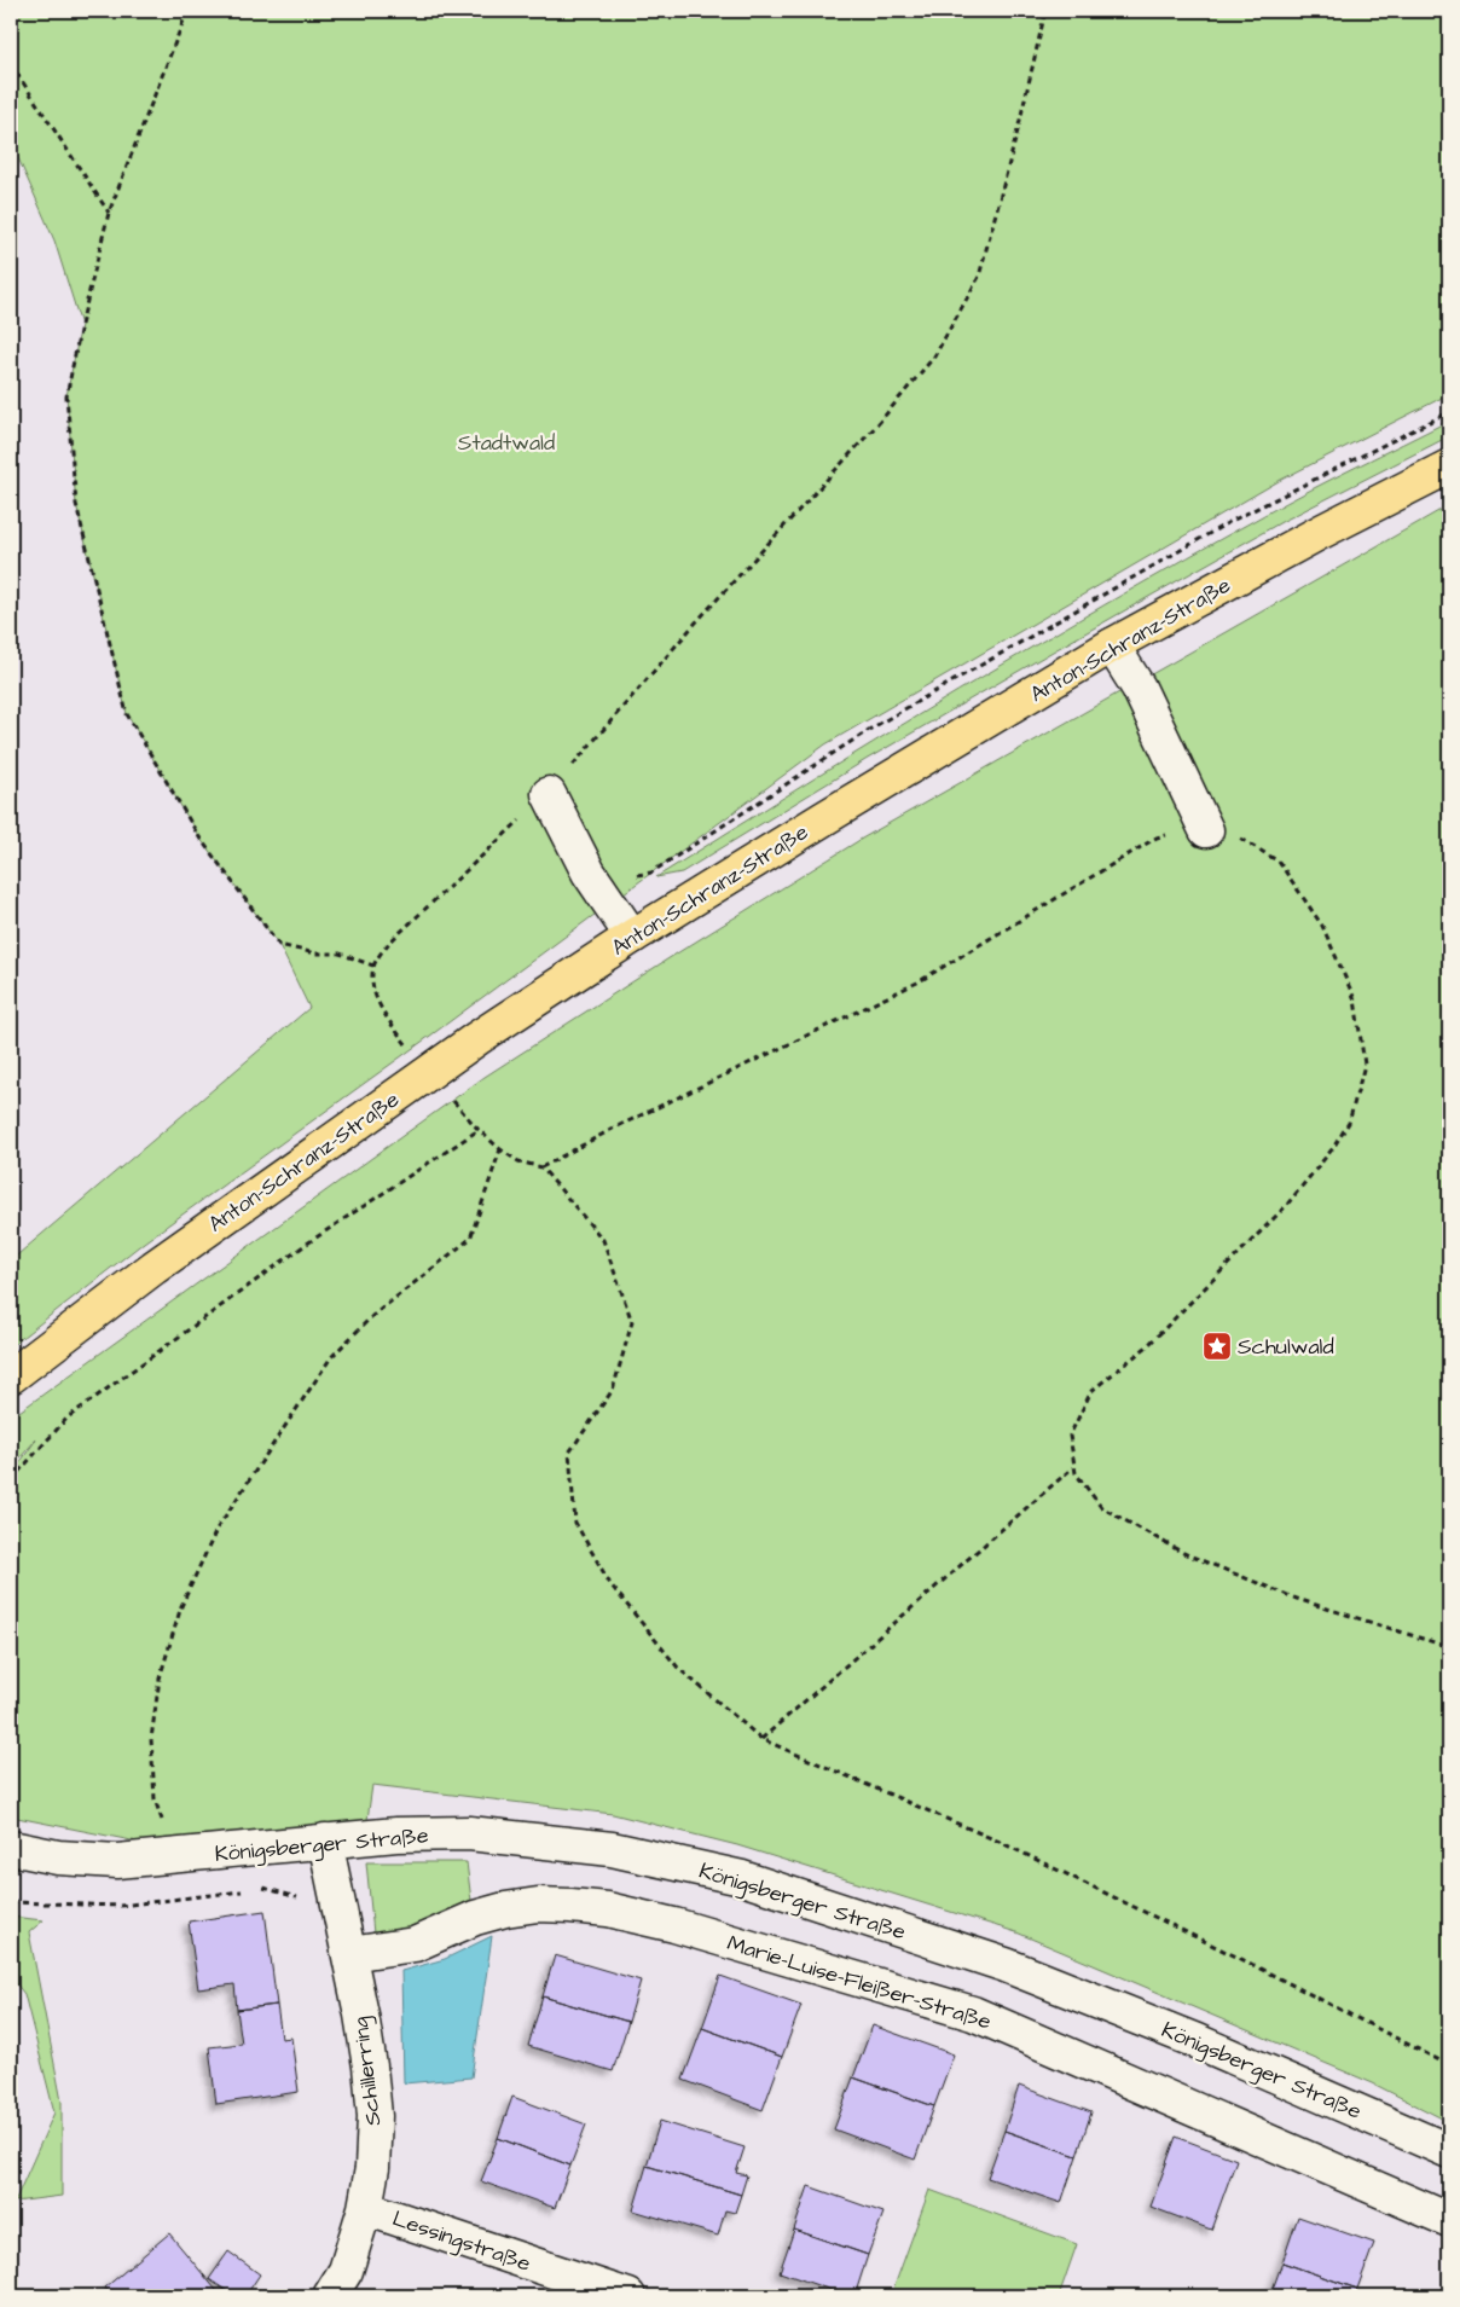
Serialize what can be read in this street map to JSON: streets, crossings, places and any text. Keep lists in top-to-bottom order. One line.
{"streets":{"main road":["Anton-Schranz-Straße"],"street":["Königsberger Straße","Marie-Luise-Fleißer-Straße","Schillerring","Lessingstraße"]},"crossings":[["Königsberger Straße","Schillerring"],["Marie-Luise-Fleißer-Straße","Schillerring"],["Schillerring","Lessingstraße"]],"parks":["Stadtwald"],"places":{"place":["Schulwald"]}}
